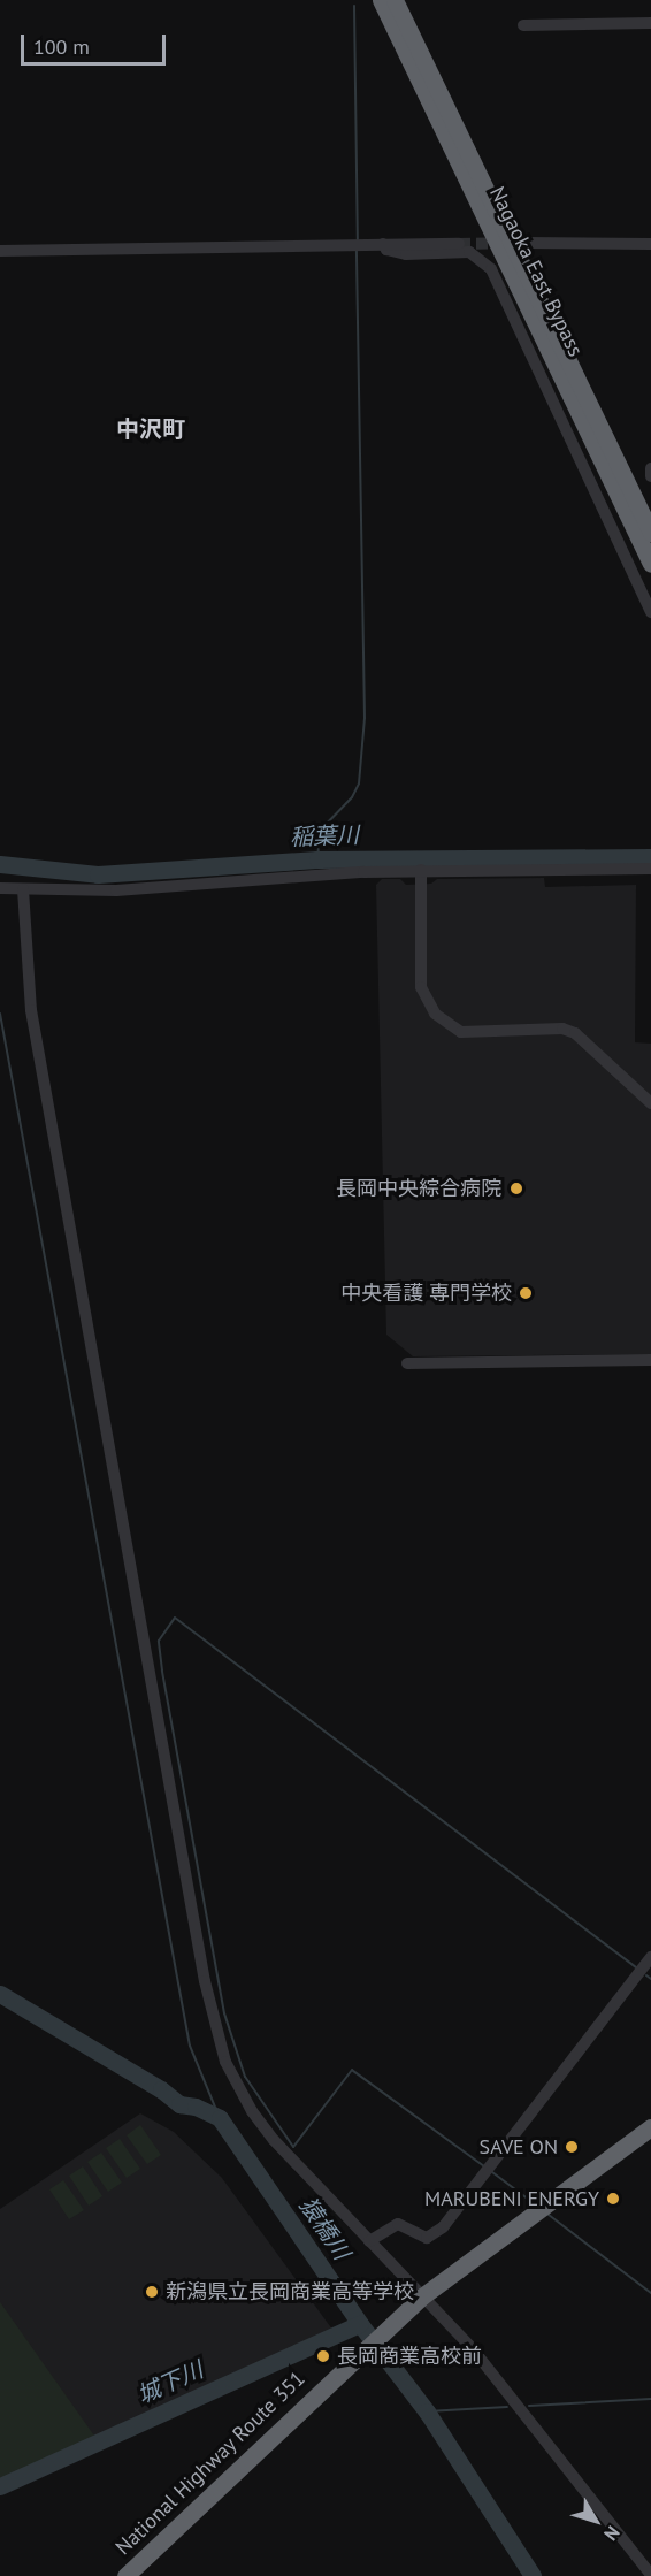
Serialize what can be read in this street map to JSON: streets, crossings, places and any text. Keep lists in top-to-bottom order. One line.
{"streets":{"highway":["Nagaoka East Bypass","National Highway Route 351"]},"districts":["中沢町"],"water":["稲葉川","猿橋川","城下川"],"places":["長岡中央綜合病院","中央看護 専門学校","SAVE ON","MARUBENI ENERGY","新潟県立長岡商業高等学校","長岡商業高校前"],"scale_bar":"100 m","north":"bottom right"}
